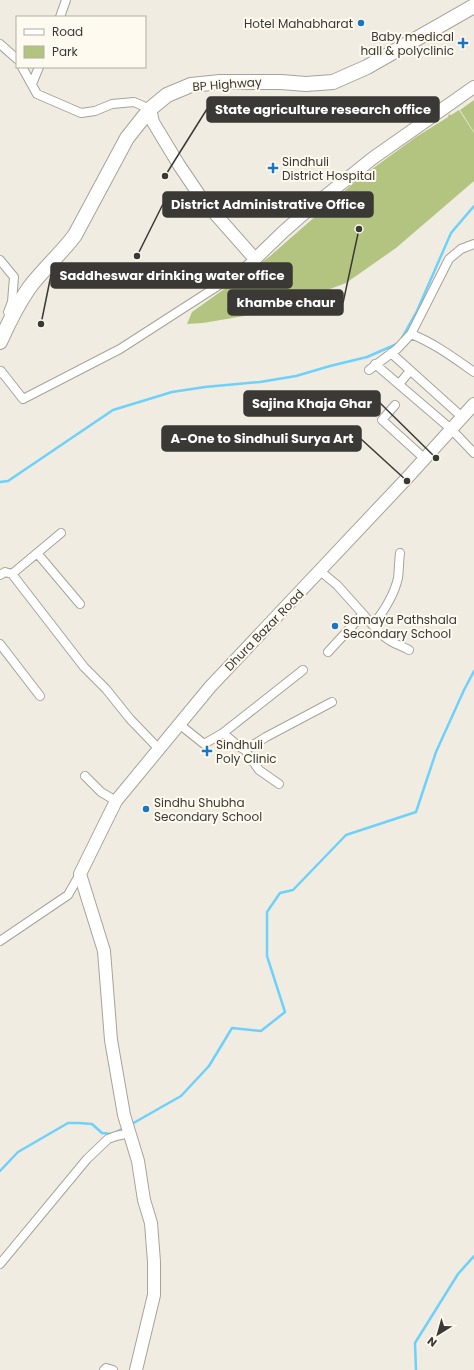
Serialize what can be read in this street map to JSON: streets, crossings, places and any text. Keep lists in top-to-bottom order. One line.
{"streets":{"highway":["BP Highway"],"main road":["Dhura Bazar Road"]},"places":{"other":["Hotel Mahabharat","State agriculture research office","khambe chaur","District Administrative Office","Saddheswar drinking water office","Sajina Khaja Ghar","A-One to Sindhuli Surya Art","Samaya Pathshala Secondary School","Sindhu Shubha Secondary School"],"health":["Baby medical hall & polyclinic","Sindhuli District Hospital","Sindhuli Poly Clinic"]},"legend":["Road","Park"],"north":"bottom left"}
